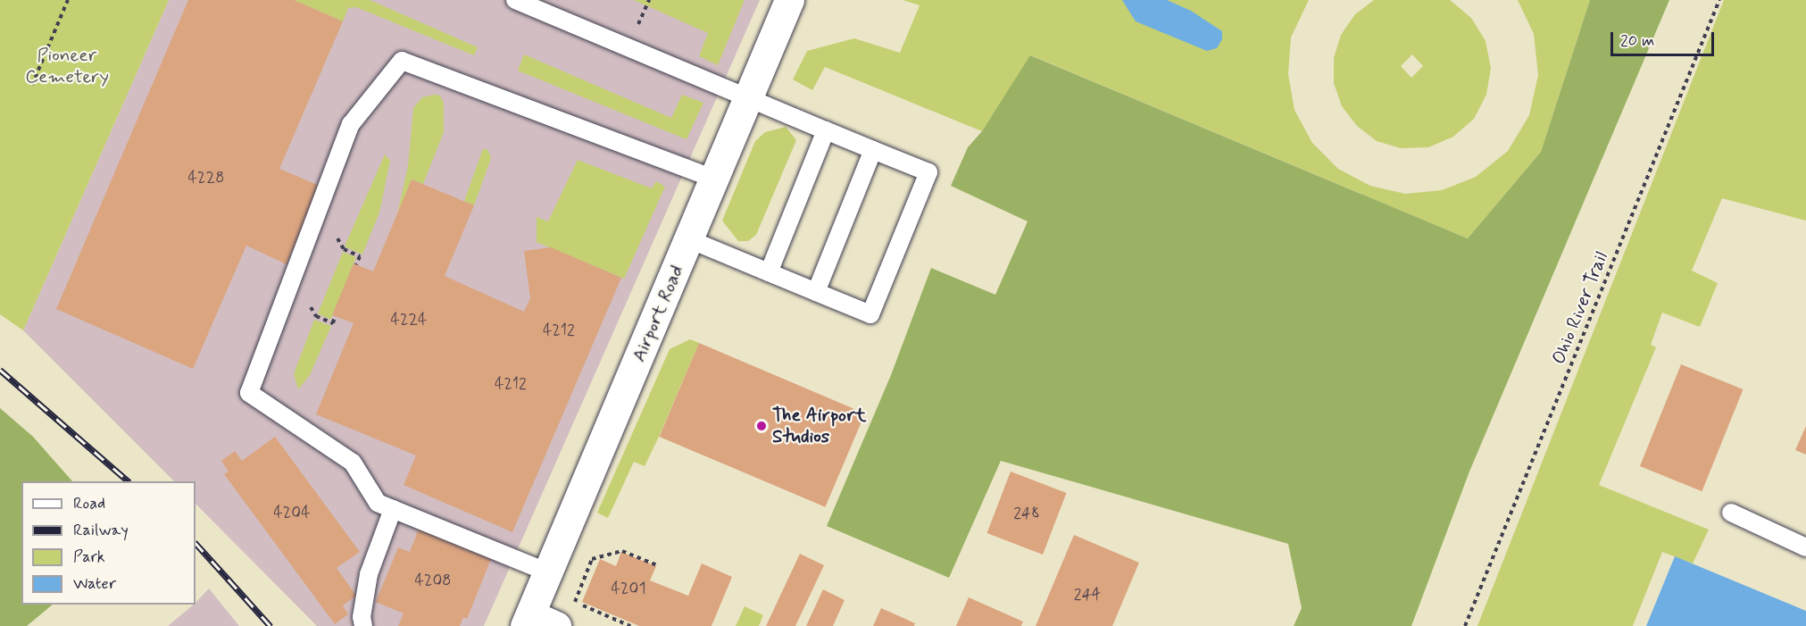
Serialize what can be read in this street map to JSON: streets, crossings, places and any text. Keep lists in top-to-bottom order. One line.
{"streets":{"street":["Airport Road"],"path":["Ohio River Trail"]},"parks":["Pioneer Cemetery"],"places":["The Airport Studios"],"house_numbers":["4228","4224","4212","4212","4204","248","4208","4201","244"],"legend":["Road","Railway","Park","Water"],"scale_bar":"20 m"}
